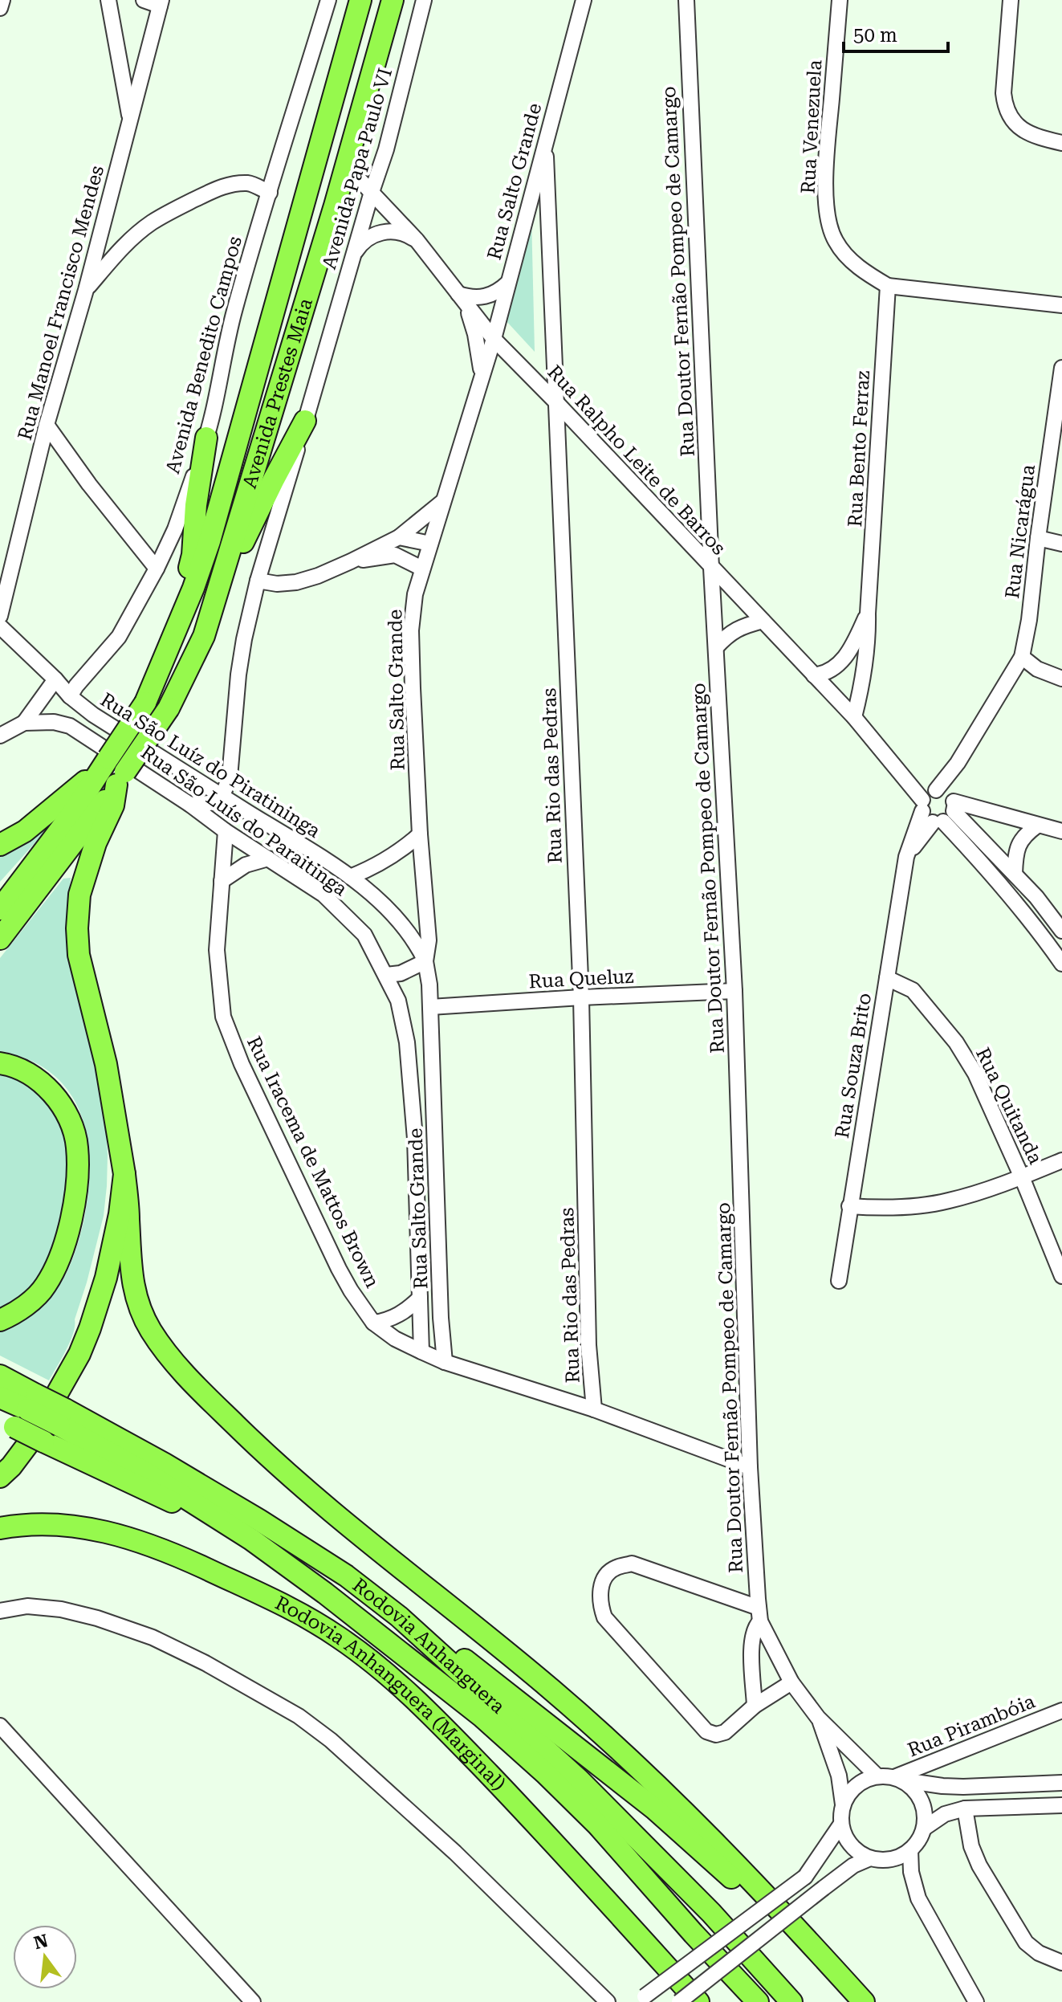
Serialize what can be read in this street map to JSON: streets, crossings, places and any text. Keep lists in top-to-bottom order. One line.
{"streets":{"highway":["Avenida Prestes Maia","Rodovia Anhanguera","Rodovia Anhanguera (Marginal)"],"street":["Rua Venezuela","Avenida Papa Paulo VI","Rua Salto Grande","Rua Doutor Fernão Pompeo de Camargo","Rua Manoel Francisco Mendes","Avenida Benedito Campos","Rua Bento Ferraz","Rua Ralpho Leite de Barros","Rua Nicarágua","Rua São Luíz do Piratininga","Rua Rio das Pedras","Rua São Luís do Paraitinga","Rua Queluz","Rua Souza Brito","Rua Quitanda","Rua Iracema de Mattos Brown","Rua Pirambóia"]},"crossings":[["Rua Venezuela","Rua Bento Ferraz"],["Avenida Papa Paulo VI","Rua Ralpho Leite de Barros"],["Avenida Papa Paulo VI","Rua São Luíz do Piratininga"],["Rua Salto Grande","Rua Ralpho Leite de Barros"],["Rua Salto Grande","Rua São Luíz do Piratininga"],["Rua Salto Grande","Rua Rio das Pedras"],["Rua Salto Grande","Rua Queluz"],["Rua Salto Grande","Rua Iracema de Mattos Brown"],["Rua Doutor Fernão Pompeo de Camargo","Rua Ralpho Leite de Barros"],["Rua Doutor Fernão Pompeo de Camargo","Rua Queluz"],["Rua Doutor Fernão Pompeo de Camargo","Rua Iracema de Mattos Brown"],["Rua Doutor Fernão Pompeo de Camargo","Rua Pirambóia"],["Avenida Benedito Campos","Rua São Luíz do Piratininga"],["Avenida Prestes Maia","Rua Ralpho Leite de Barros"],["Rua Bento Ferraz","Rua Ralpho Leite de Barros"],["Rua Ralpho Leite de Barros","Rua Rio das Pedras"],["Rua Ralpho Leite de Barros","Rua Souza Brito"],["Rua Nicarágua","Rua Souza Brito"],["Rua Rio das Pedras","Rua Queluz"],["Rua Rio das Pedras","Rua Iracema de Mattos Brown"],["Rua São Luís do Paraitinga","Rua Iracema de Mattos Brown"],["Rua Souza Brito","Rua Quitanda"]],"scale_bar":"50 m","north":"top"}
